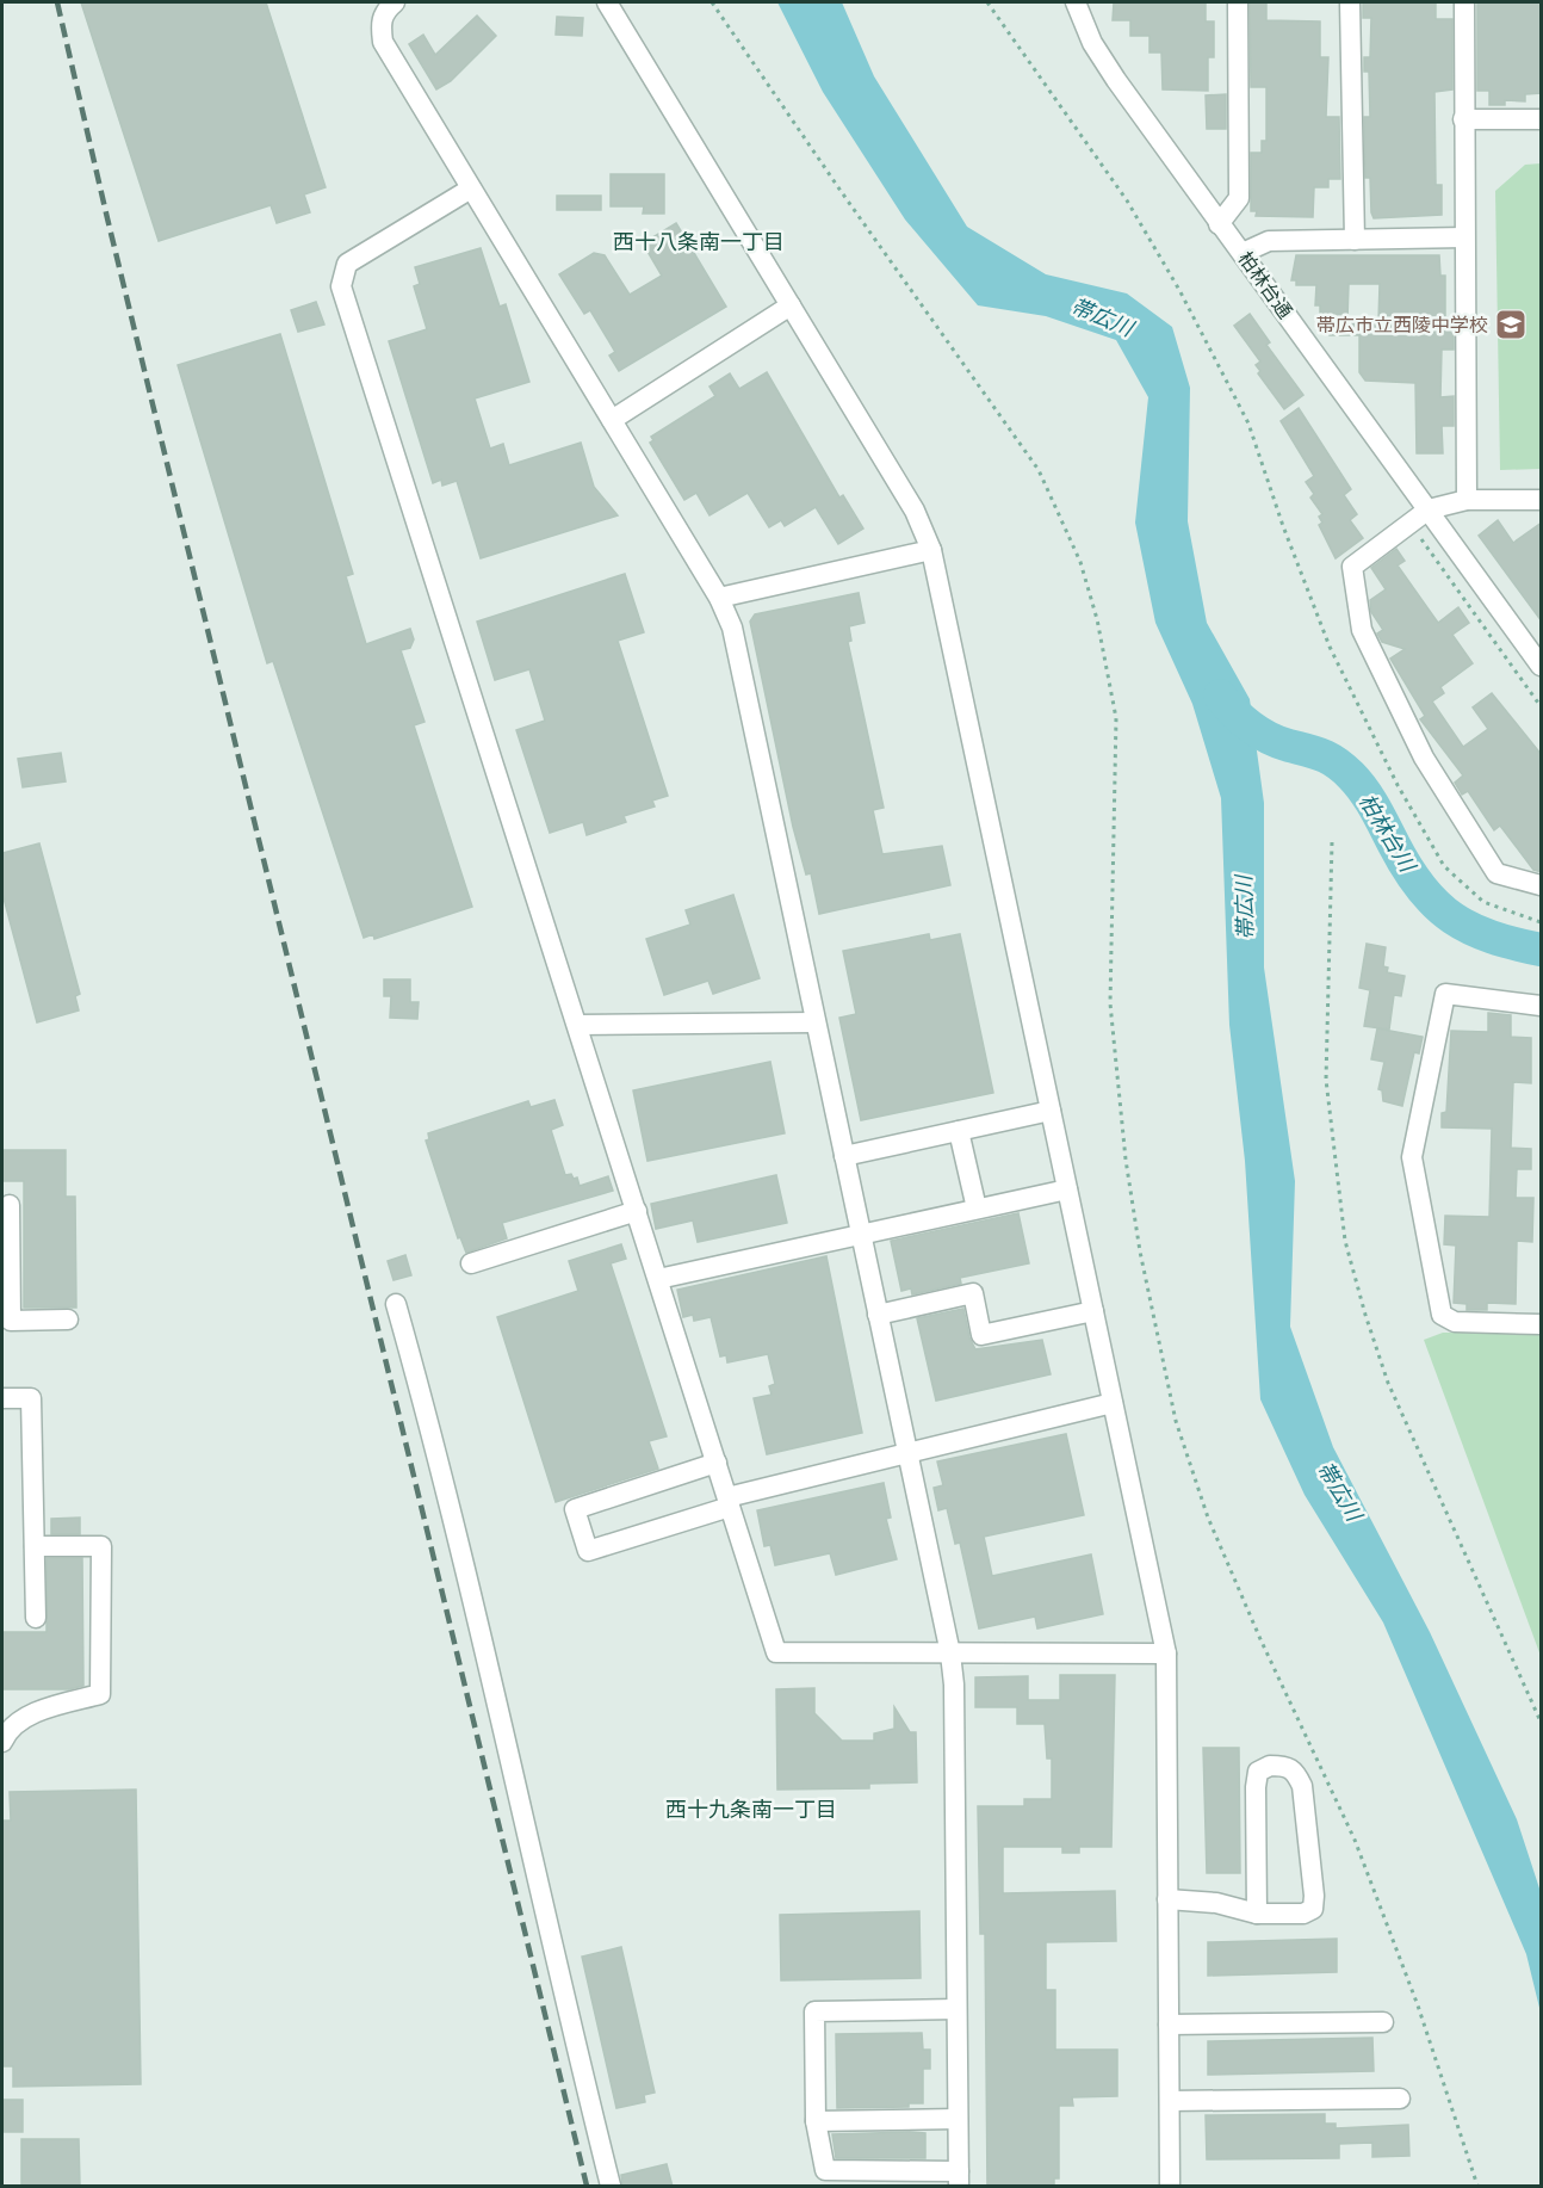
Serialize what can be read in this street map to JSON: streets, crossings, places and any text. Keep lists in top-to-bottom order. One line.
{"streets":{"street":["柏林台通"]},"districts":["西十八条南一丁目","西十九条南一丁目"],"water":["帯広川","柏林台川"],"places":{"school or university":["帯広市立西陵中学校"]}}
